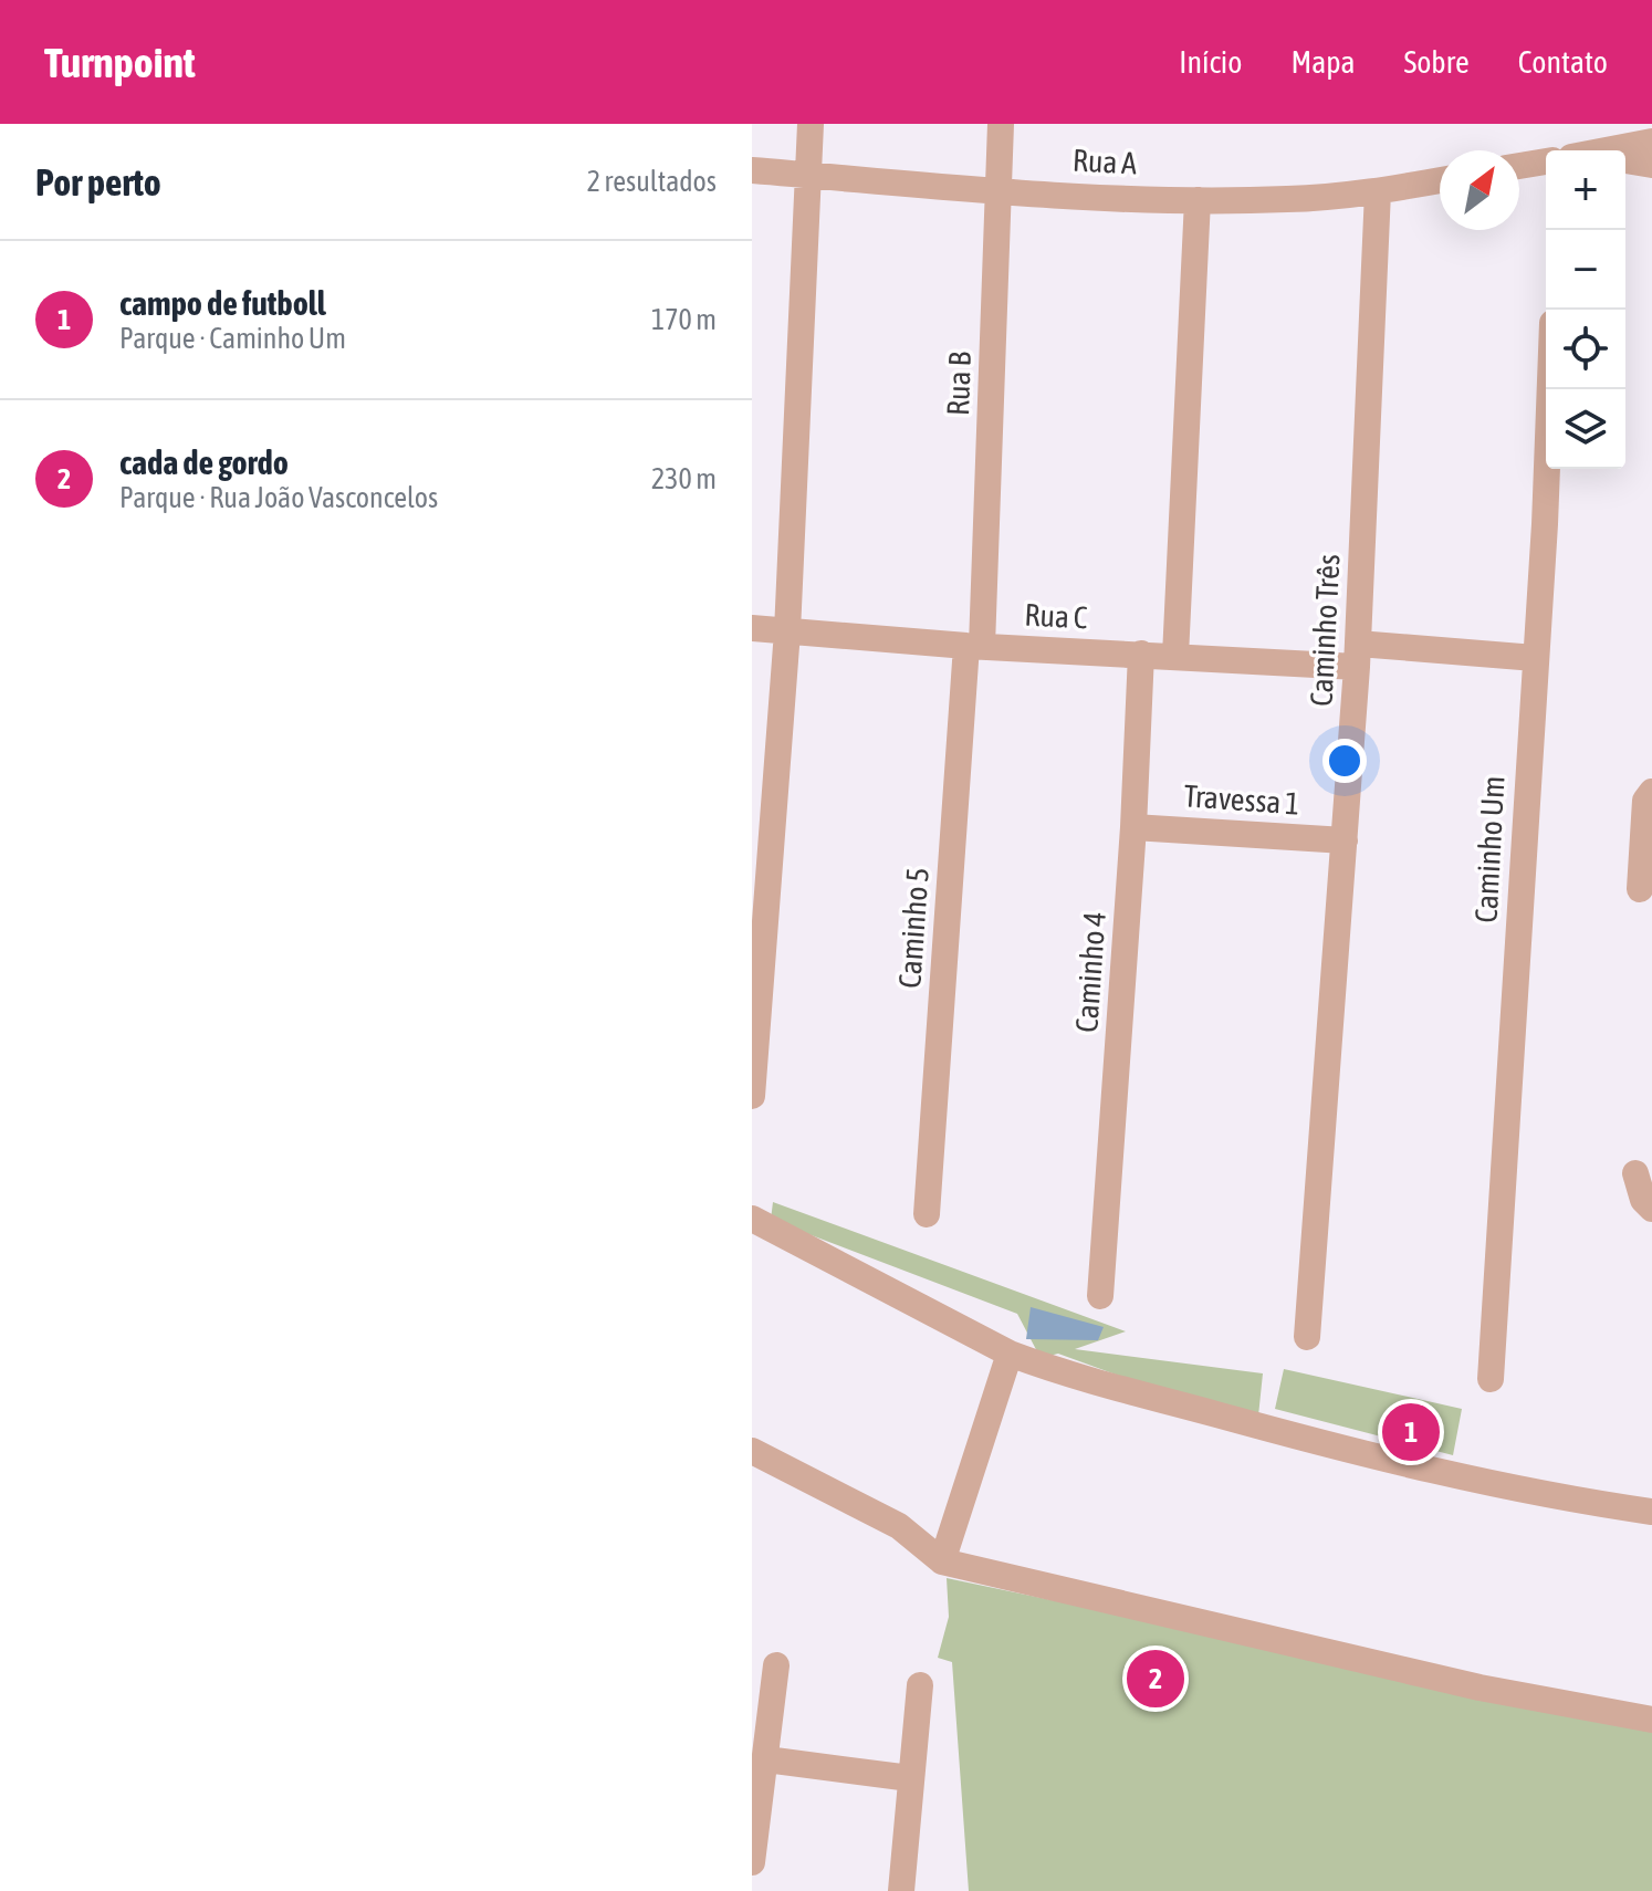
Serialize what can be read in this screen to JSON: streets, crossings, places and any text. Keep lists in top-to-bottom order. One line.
{"streets":{"street":["Rua A","Rua B","Rua C","Caminho Três","Travessa 1","Caminho Um","Caminho 5","Caminho 4"]},"crossings":[["Rua A","Rua B"],["Rua A","Caminho Três"],["Rua B","Rua C"],["Rua B","Caminho 5"],["Rua C","Caminho Três"],["Rua C","Caminho Um"],["Rua C","Caminho 5"],["Rua C","Caminho 4"],["Caminho Três","Travessa 1"],["Travessa 1","Caminho 4"]],"north":"top right","page":{"header":"Turnpoint","nav":["Início","Mapa","Sobre","Contato"],"heading":["Por perto","2 resultados"],"map_buttons":["+","−"],"list":[{"mark":"1","name":"campo de futboll","note":"Parque · Caminho Um","value":"170 m"},{"mark":"2","name":"cada de gordo","note":"Parque · Rua João Vasconcelos","value":"230 m"}],"pins":["1","2"]}}
